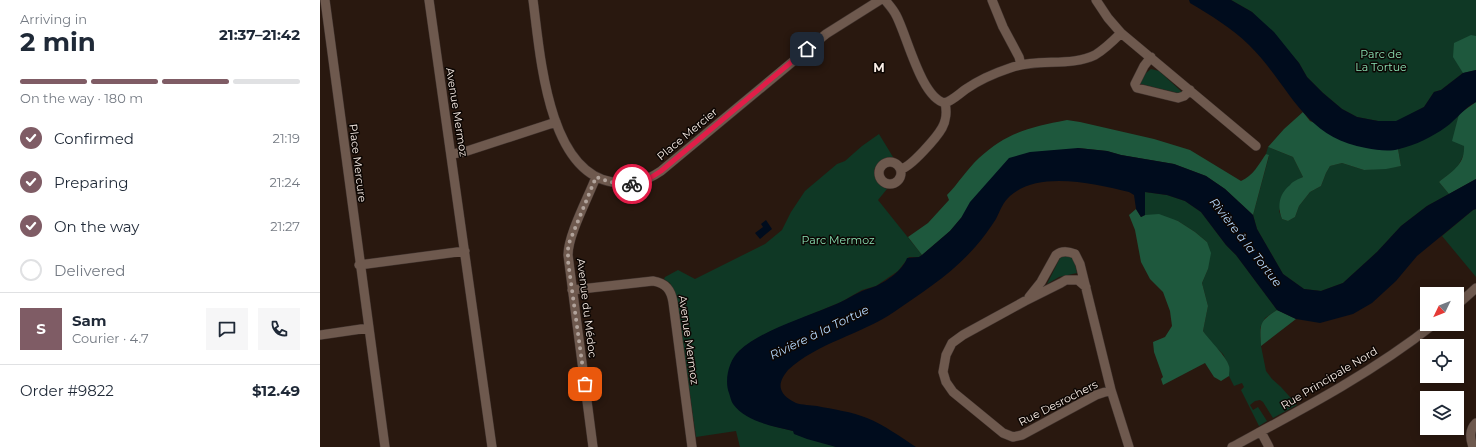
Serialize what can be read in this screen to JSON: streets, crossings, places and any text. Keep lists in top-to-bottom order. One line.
{"streets":{"street":["Avenue Mermoz","Place Mercier","Place Mercure","Avenue du Médoc","Rue Principale Nord","Rue Desrochers"]},"crossings":[["Avenue Mermoz","Avenue du Médoc"],["Place Mercier","Avenue du Médoc"]],"districts":["M"],"water":["Rivière à la Tortue"],"parks":["Parc de La Tortue","Parc Mermoz"],"north":"bottom left","page":{"heading":["2 min","Arriving in","21:37–21:42"],"panel":["Sam","Courier · 4.7","Order #9822","$12.49"],"bar":"On the way · 180 m","list":[["Confirmed","21:19"],["Preparing","21:24"],["On the way","21:27"],"Delivered"],"round":"S"}}
